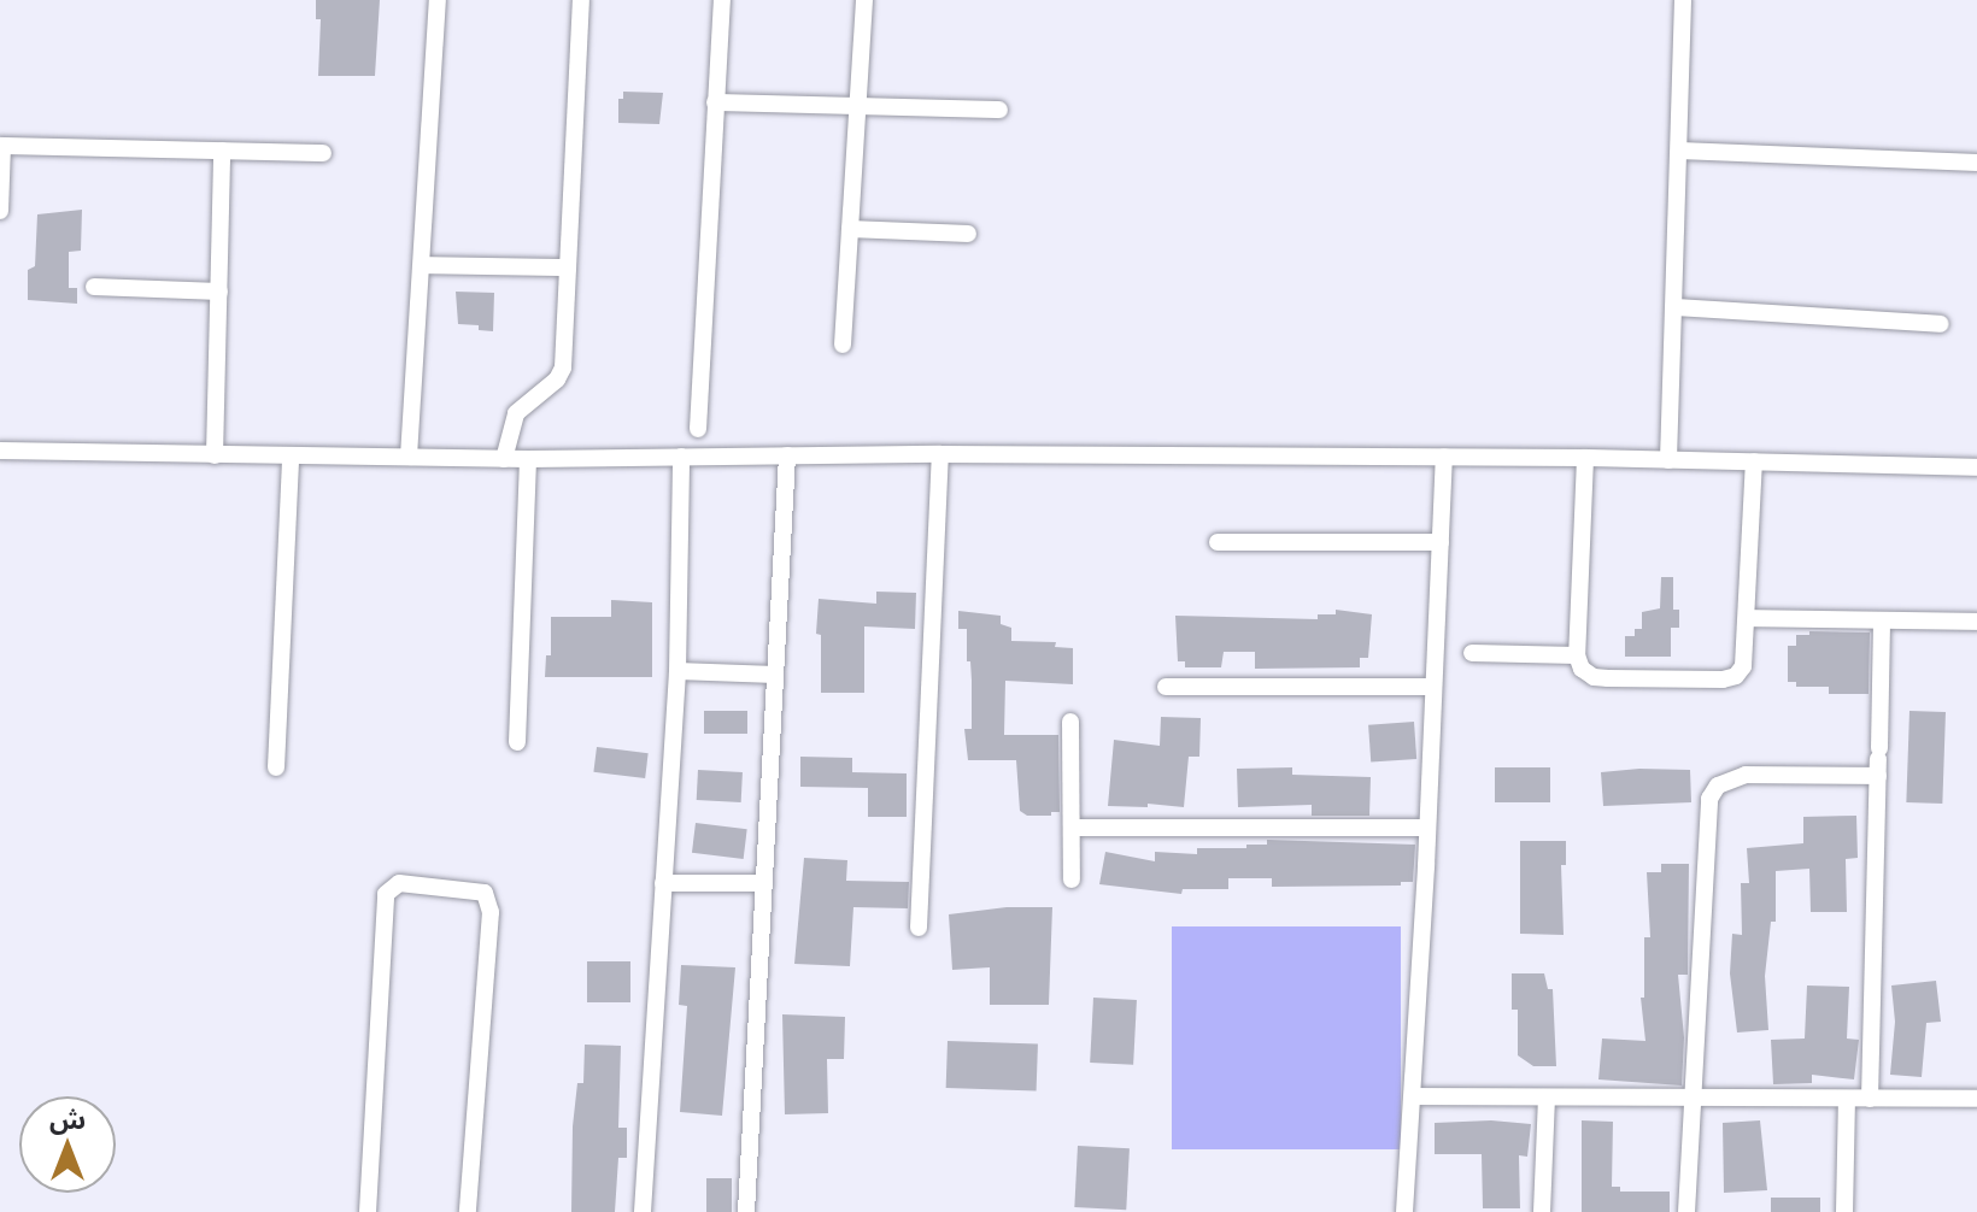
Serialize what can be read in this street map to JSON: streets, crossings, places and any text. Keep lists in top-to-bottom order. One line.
{"north":"top"}
